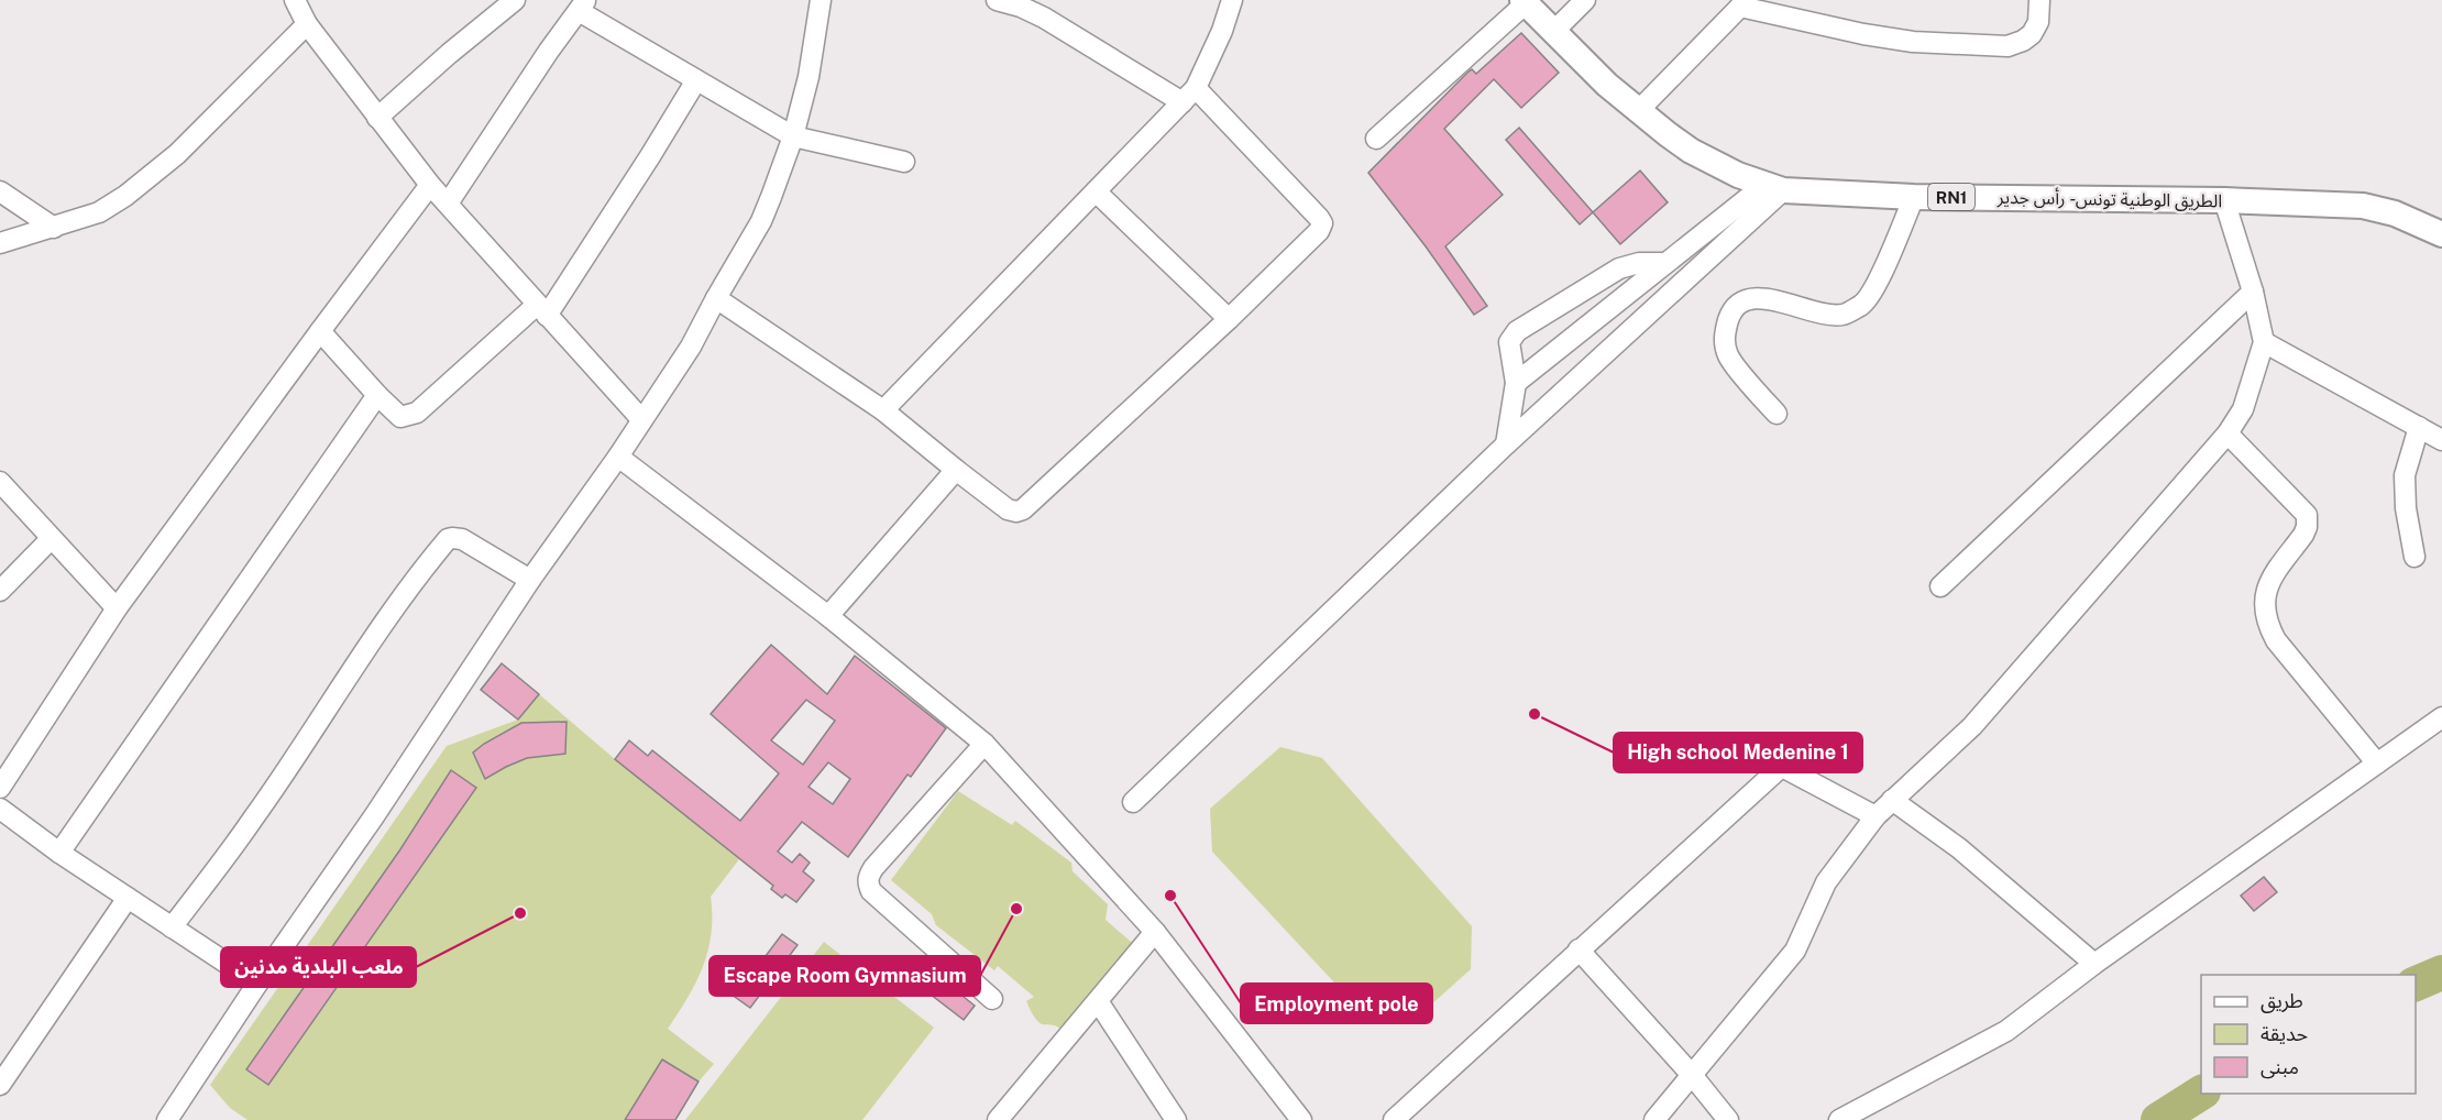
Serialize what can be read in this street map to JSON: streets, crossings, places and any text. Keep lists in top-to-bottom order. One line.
{"streets":{"main road":["RN1","الطريق الوطنية تونس - رأس جدير"]},"places":["High school Medenine 1","Employment pole","Escape Room Gymnasium","ملعب البلدية مدنين"],"legend":["طريق","حديقة","مبنى"]}
